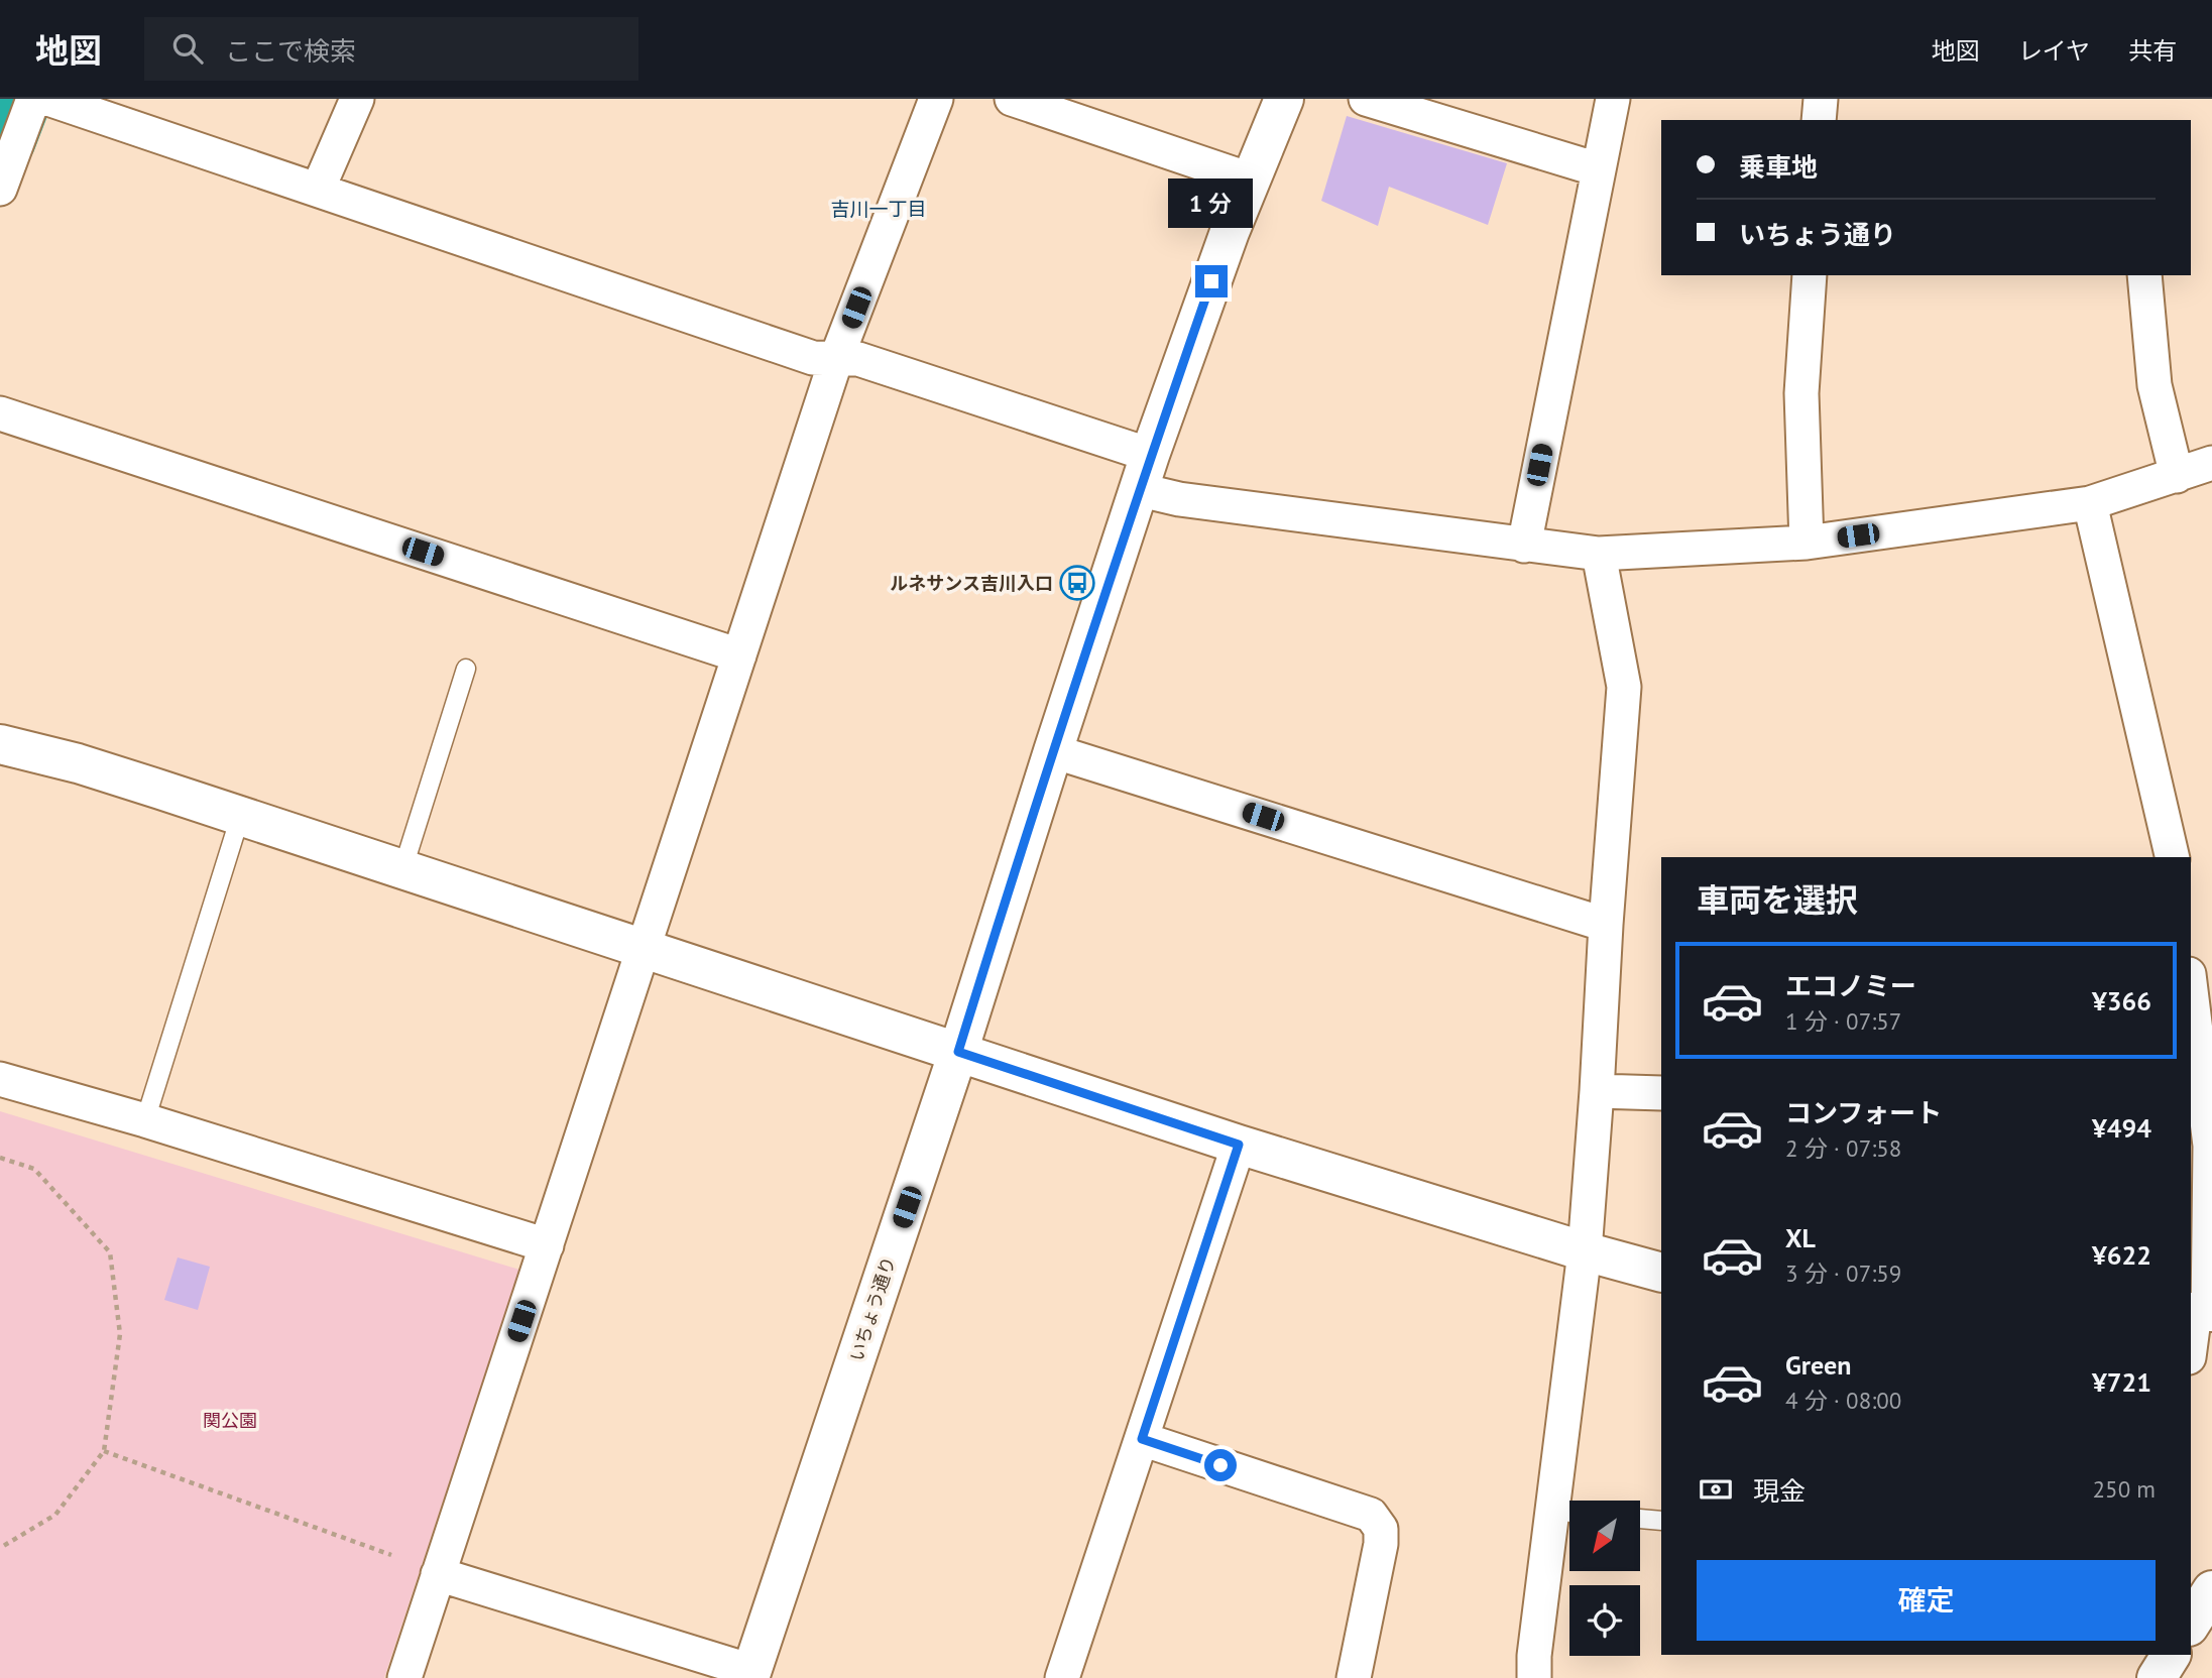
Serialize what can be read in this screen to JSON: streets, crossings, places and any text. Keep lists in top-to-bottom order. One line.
{"streets":{"street":["いちょう通り"]},"districts":["吉川一丁目"],"parks":["関公園"],"places":{"bus stop":["ルネサンス吉川入口"]},"north":"bottom left","page":{"header":"地図","search":"ここで検索","nav":["地図","レイヤ","共有"],"banner":["乗車地","いちょう通り"],"bubble":"1 分","heading":"車両を選択","list":[{"name":"エコノミー","note":"1 分 · 07:57","value":"¥366"},{"name":"コンフォート","note":"2 分 · 07:58","value":"¥494"},{"name":"XL","note":"3 分 · 07:59","value":"¥622"},{"name":"Green","note":"4 分 · 08:00","value":"¥721"}],"pay":["現金","250 m"],"buttons":"確定"}}
